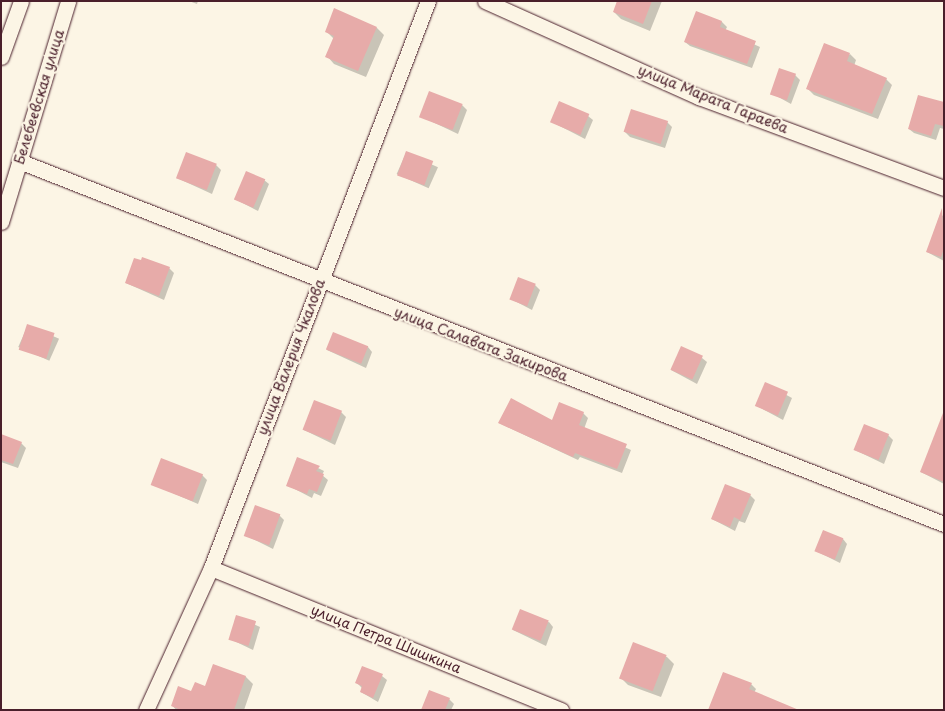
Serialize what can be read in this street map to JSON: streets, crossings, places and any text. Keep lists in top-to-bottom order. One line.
{"streets":{"street":["Белебеевская улица","улица Марата Гараева","улица Салавата Закирова","улица Валерия Чкалова","улица Петра Шишкина"]},"crossings":[["Белебеевская улица","улица Салавата Закирова"],["улица Салавата Закирова","улица Валерия Чкалова"],["улица Валерия Чкалова","улица Петра Шишкина"]]}
